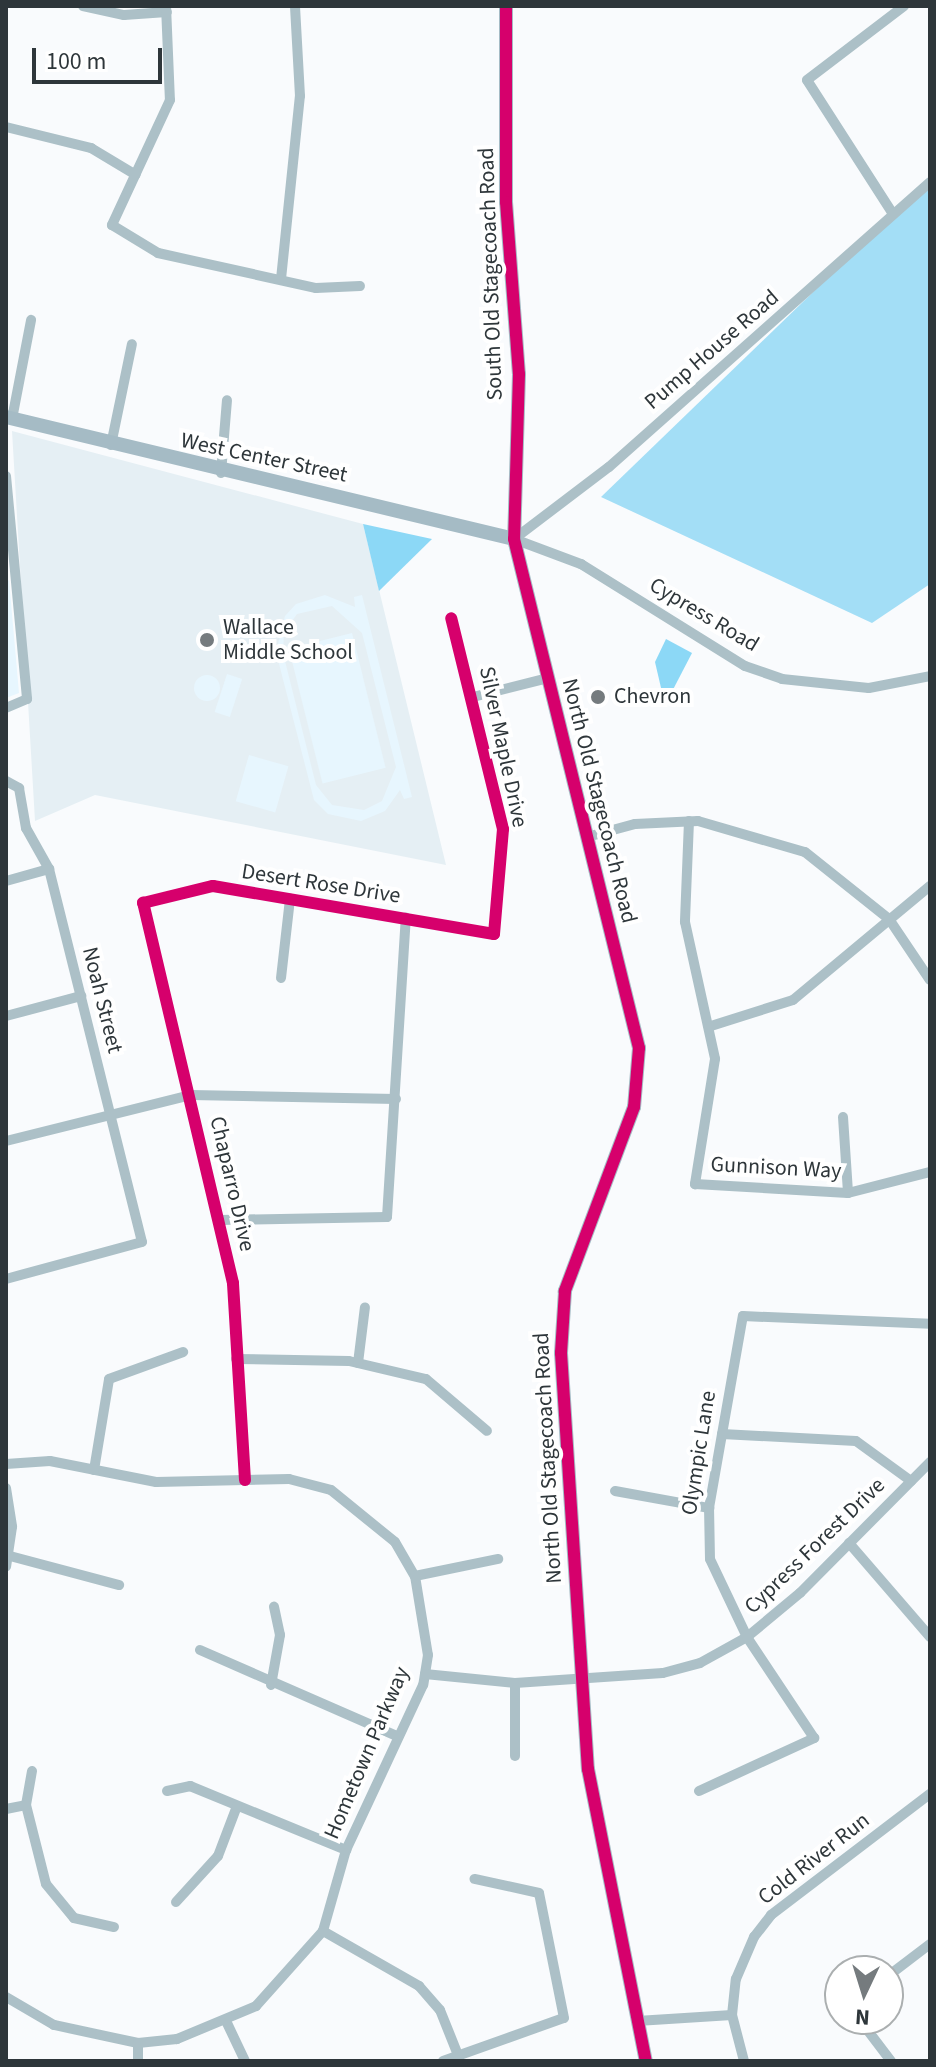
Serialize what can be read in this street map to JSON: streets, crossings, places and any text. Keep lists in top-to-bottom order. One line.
{"streets":{"street":["South Old Stagecoach Road","Pump House Road","West Center Street","Cypress Road","Silver Maple Drive","North Old Stagecoach Road","Desert Rose Drive","Noah Street","Gunnison Way","Chaparro Drive","Olympic Lane","Cypress Forest Drive","Hometown Parkway","Cold River Run"]},"crossings":[["South Old Stagecoach Road","Pump House Road"],["South Old Stagecoach Road","West Center Street"],["South Old Stagecoach Road","Cypress Road"],["South Old Stagecoach Road","North Old Stagecoach Road"],["Pump House Road","West Center Street"],["Pump House Road","Cypress Road"],["Pump House Road","North Old Stagecoach Road"],["West Center Street","Cypress Road"],["West Center Street","North Old Stagecoach Road"],["Cypress Road","North Old Stagecoach Road"],["Silver Maple Drive","Desert Rose Drive"],["North Old Stagecoach Road","Cypress Forest Drive"],["Desert Rose Drive","Chaparro Drive"],["Chaparro Drive","Hometown Parkway"],["Olympic Lane","Cypress Forest Drive"],["Cypress Forest Drive","Hometown Parkway"]],"places":["Wallace Middle School","Chevron"],"scale_bar":"100 m","north":"bottom"}
